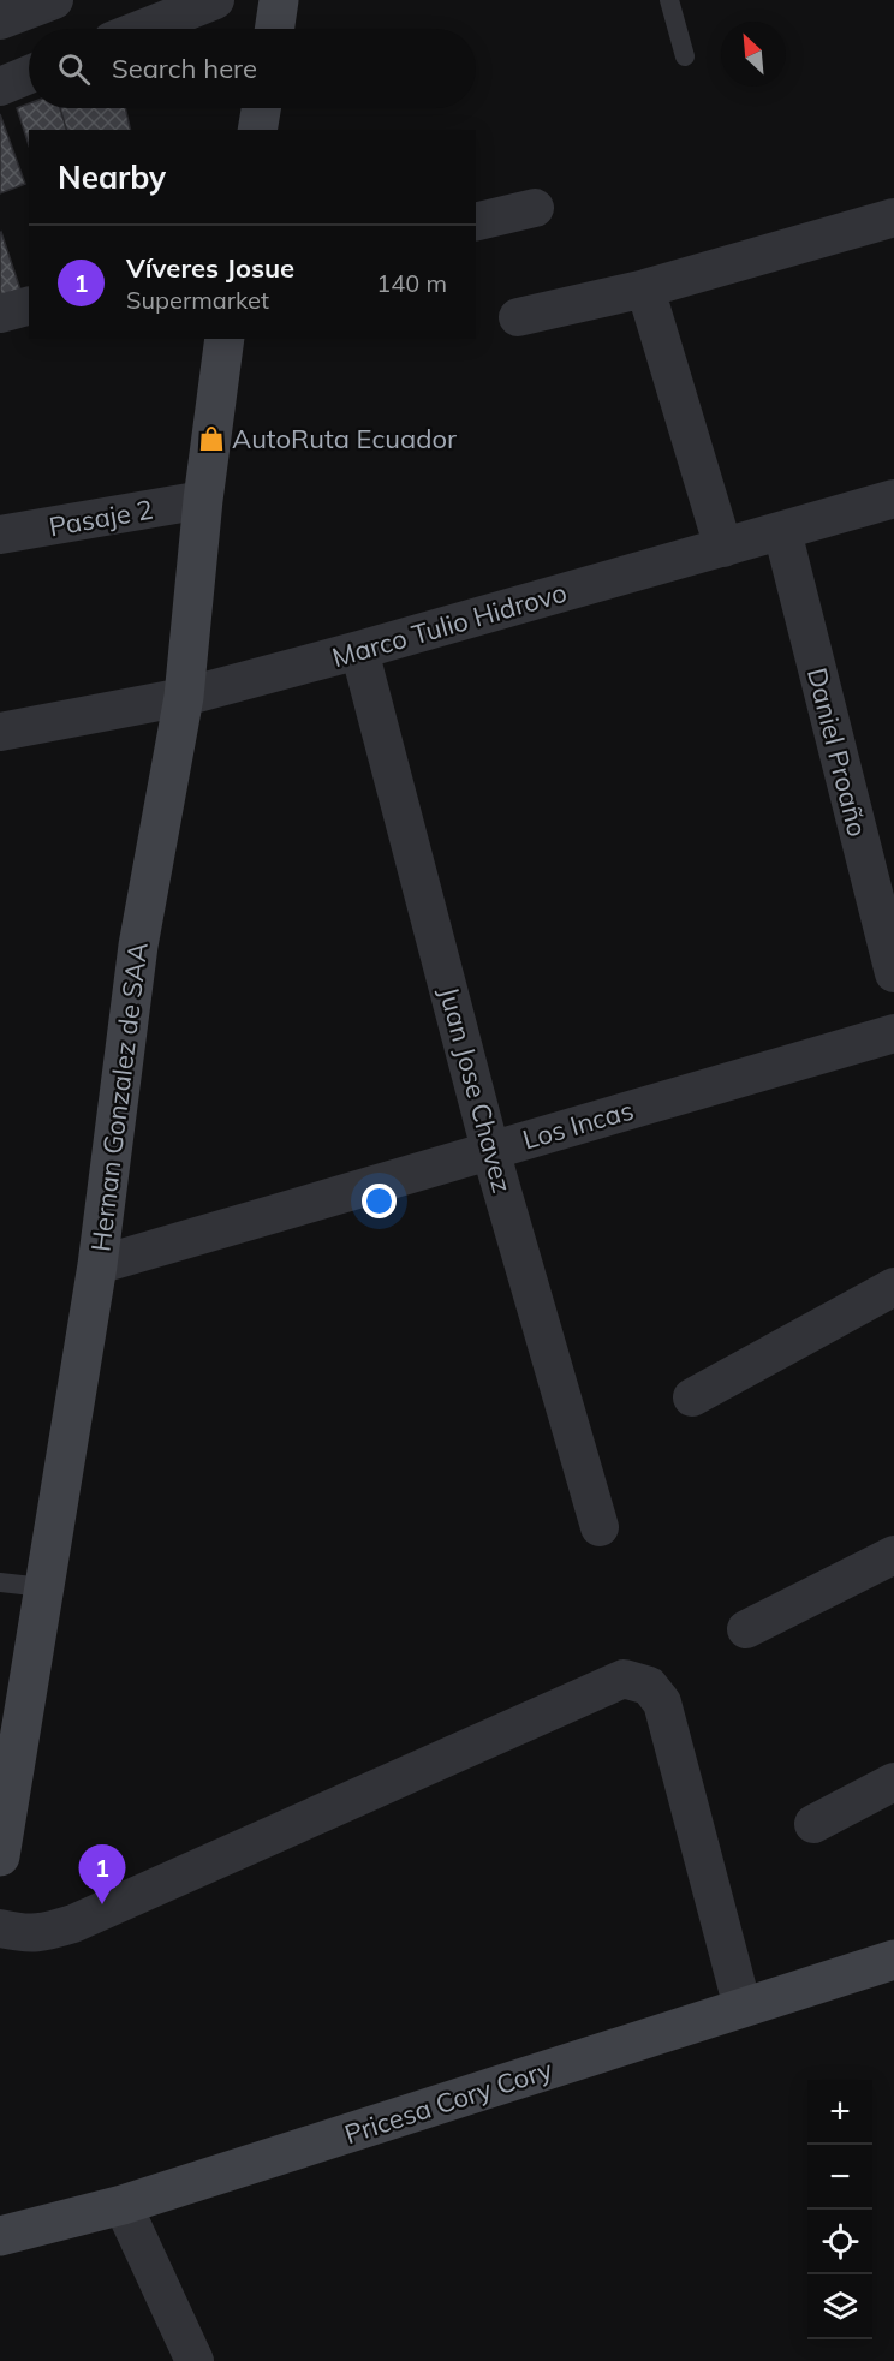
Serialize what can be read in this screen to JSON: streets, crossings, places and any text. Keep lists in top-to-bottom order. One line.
{"streets":{"street":["Pasaje 2","Marco Tulio Hidrovo","Daniel Proaño","Juan Jose Chavez","Hernan Gonzalez de SAA","Los Incas","Pricesa Cory Cory"]},"crossings":[["Pasaje 2","Hernan Gonzalez de SAA"],["Marco Tulio Hidrovo","Daniel Proaño"],["Marco Tulio Hidrovo","Juan Jose Chavez"],["Marco Tulio Hidrovo","Hernan Gonzalez de SAA"],["Juan Jose Chavez","Los Incas"],["Hernan Gonzalez de SAA","Los Incas"]],"places":{"shop":["AutoRuta Ecuador"]},"north":"top left","page":{"search":"Search here","heading":"Nearby","list":[{"mark":"1","name":"Víveres Josue","note":"Supermarket","value":"140 m"}],"pins":"1","map_buttons":["+","−"]}}
